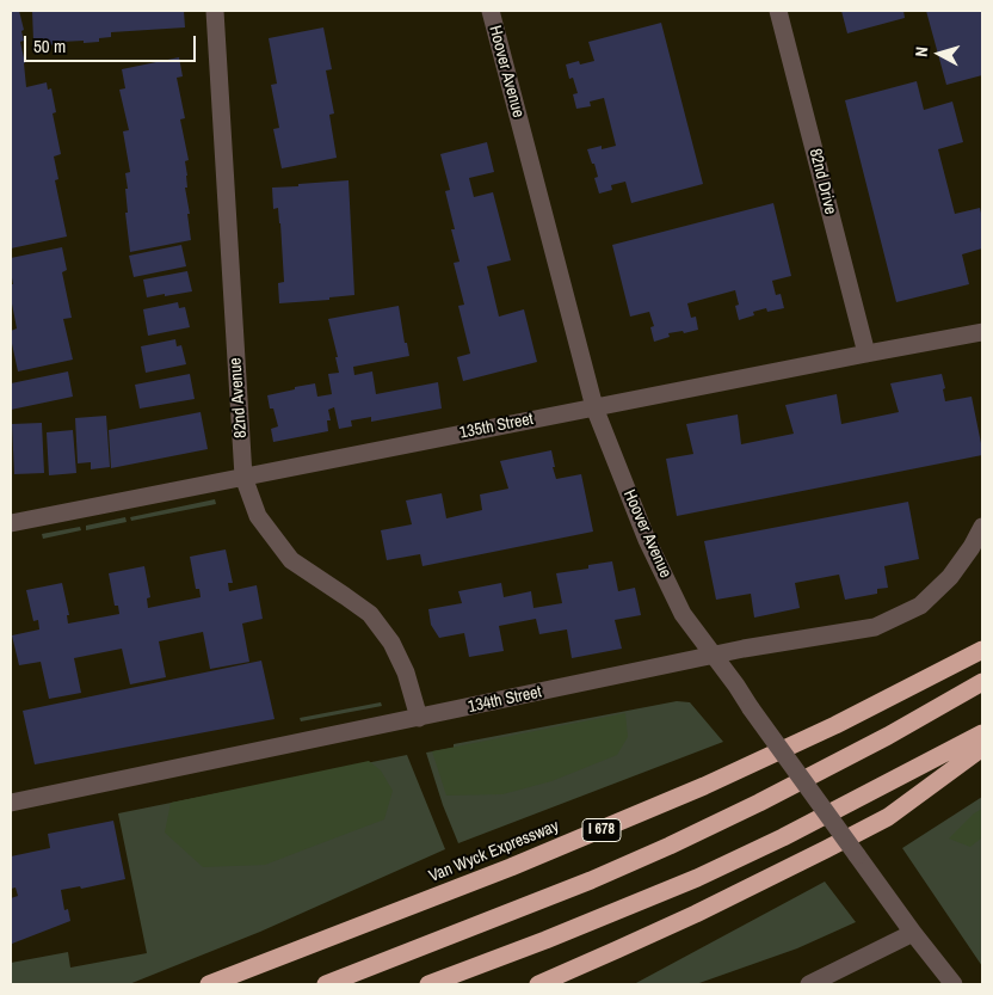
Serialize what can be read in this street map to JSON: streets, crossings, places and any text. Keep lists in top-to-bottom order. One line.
{"streets":{"highway":["I 678","Van Wyck Expressway"],"street":["Hoover Avenue","82nd Drive","82nd Avenue","135th Street","134th Street"]},"crossings":[["Hoover Avenue","135th Street"],["Hoover Avenue","134th Street"],["82nd Drive","135th Street"],["82nd Avenue","135th Street"],["82nd Avenue","134th Street"]],"scale_bar":"50 m","north":"left"}
